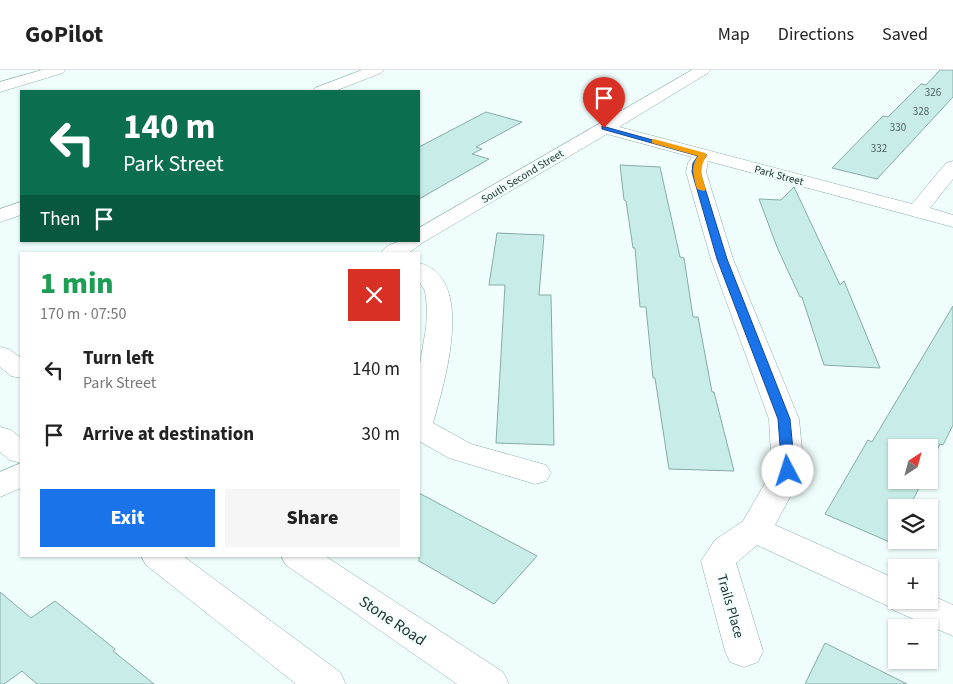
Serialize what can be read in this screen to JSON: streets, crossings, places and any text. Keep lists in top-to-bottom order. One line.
{"streets":{"street":["Park Street","South Second Street","Trails Place","Stone Road"]},"crossings":[["Park Street","South Second Street"],["Park Street","Trails Place"]],"house_numbers":["326","328","330","332"],"north":"top right","page":{"header":"GoPilot","nav":["Map","Directions","Saved"],"turn":["140 m","Park Street"],"then":"Then","heading":["1 min","170 m · 07:50"],"list":[{"name":"Turn left","note":"Park Street","value":"140 m"},{"name":"Arrive at destination","value":"30 m"}],"map_buttons":["+","−"],"buttons":["Exit","Share"]}}
